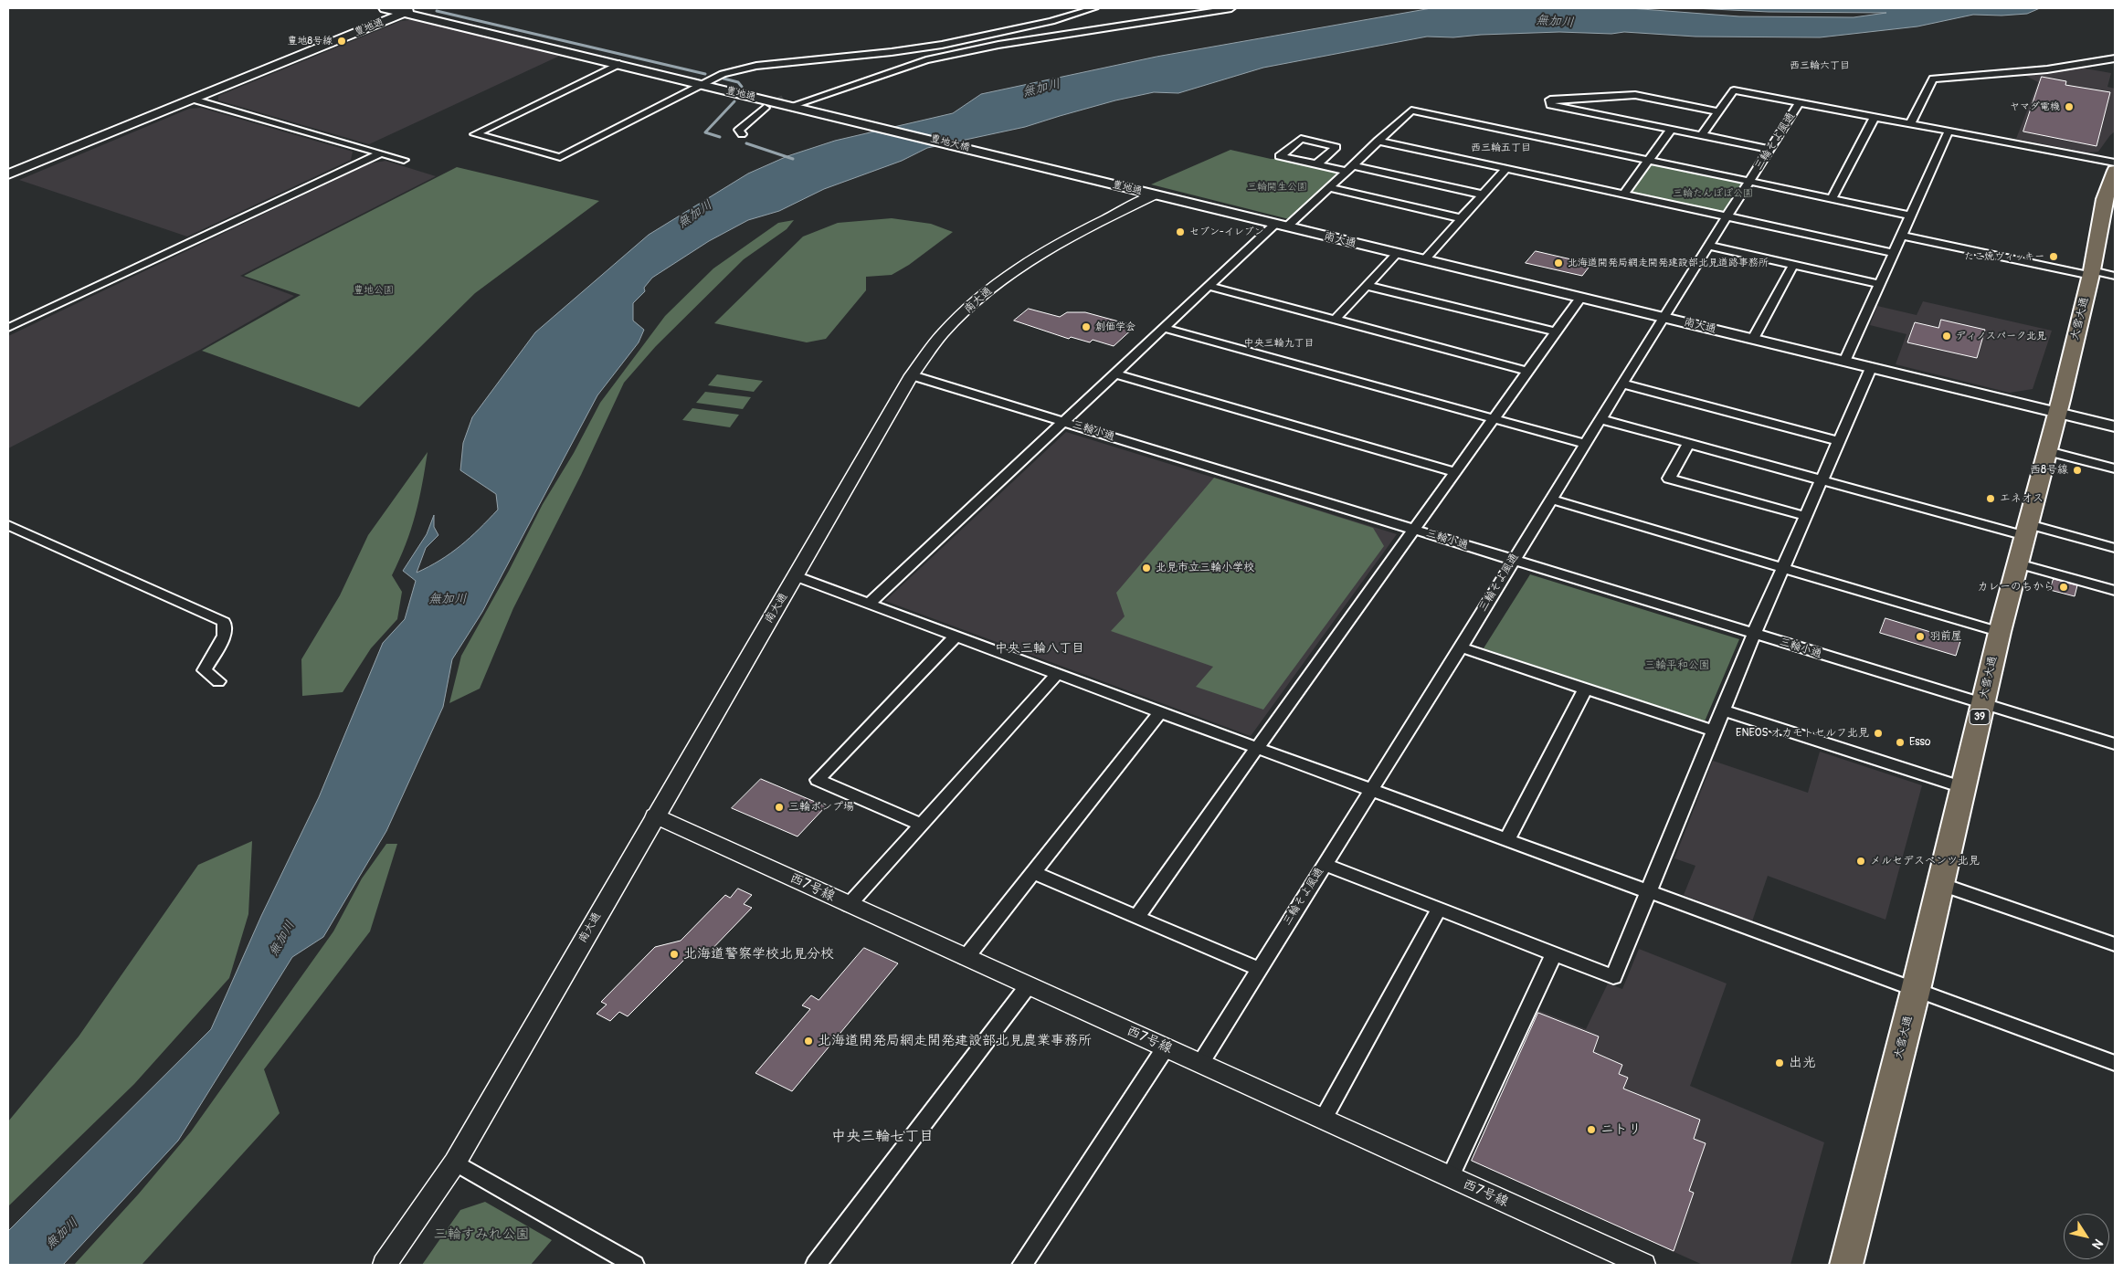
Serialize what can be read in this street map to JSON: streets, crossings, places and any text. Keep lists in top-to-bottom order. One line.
{"streets":{"highway":["大雪大通","39"],"main road":["豊地通","豊地大橋","南大通"],"street":["三輪そよ風通","三輪小通","西7号線"]},"crossings":[["豊地通","豊地大橋"],["豊地通","南大通"],["三輪そよ風通","南大通"],["三輪そよ風通","三輪小通"],["三輪そよ風通","西7号線"],["南大通","大雪大通"],["南大通","三輪小通"],["南大通","西7号線"],["大雪大通","三輪小通"]],"districts":["西三輪六丁目","西三輪五丁目","中央三輪九丁目","中央三輪八丁目","中央三輪七丁目"],"water":["無加川"],"parks":["三輪開生公園","三輪たんぽぽ公園","豊地公園","三輪平和公園","三輪すみれ公園"],"places":["豊地8号線","ヤマダ電機","セブン-イレブン","たこ焼ヴィッキー","北海道開発局網走開発建設部北見道路事務所","創価学会","ディノスパーク北見","西8号線","エネオス","北見市立三輪小学校","カレーのちから","羽前屋","ENEOS オカモトセルフ北見","Esso","三輪ポンプ場","メルセデスベンツ北見","北海道警察学校北見分校","北海道開発局網走開発建設部北見農業事務所","出光","ニトリ"],"north":"bottom right"}
